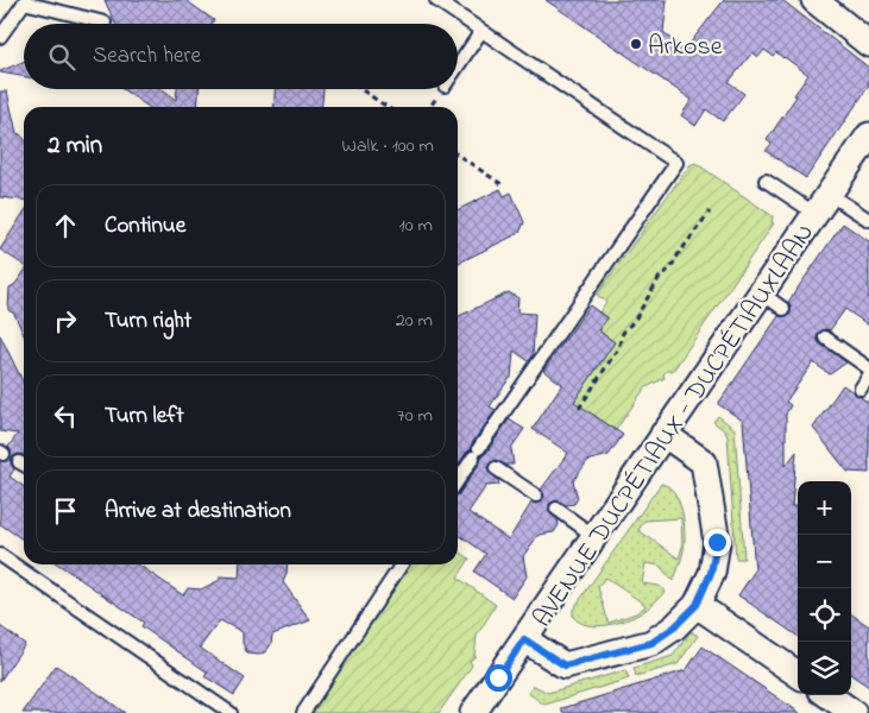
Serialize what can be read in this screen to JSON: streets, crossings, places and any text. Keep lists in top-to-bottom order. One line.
{"streets":{"street":["AVENUE DUCPÉTIAUX - DUCPÉTIAUXLAAN"]},"places":["Arkose"],"page":{"search":"Search here","heading":["2 min","Walk · 100 m"],"list":[["Continue","10 m"],["Turn right","20 m"],["Turn left","70 m"],"Arrive at destination"],"map_buttons":["+","−"]}}
